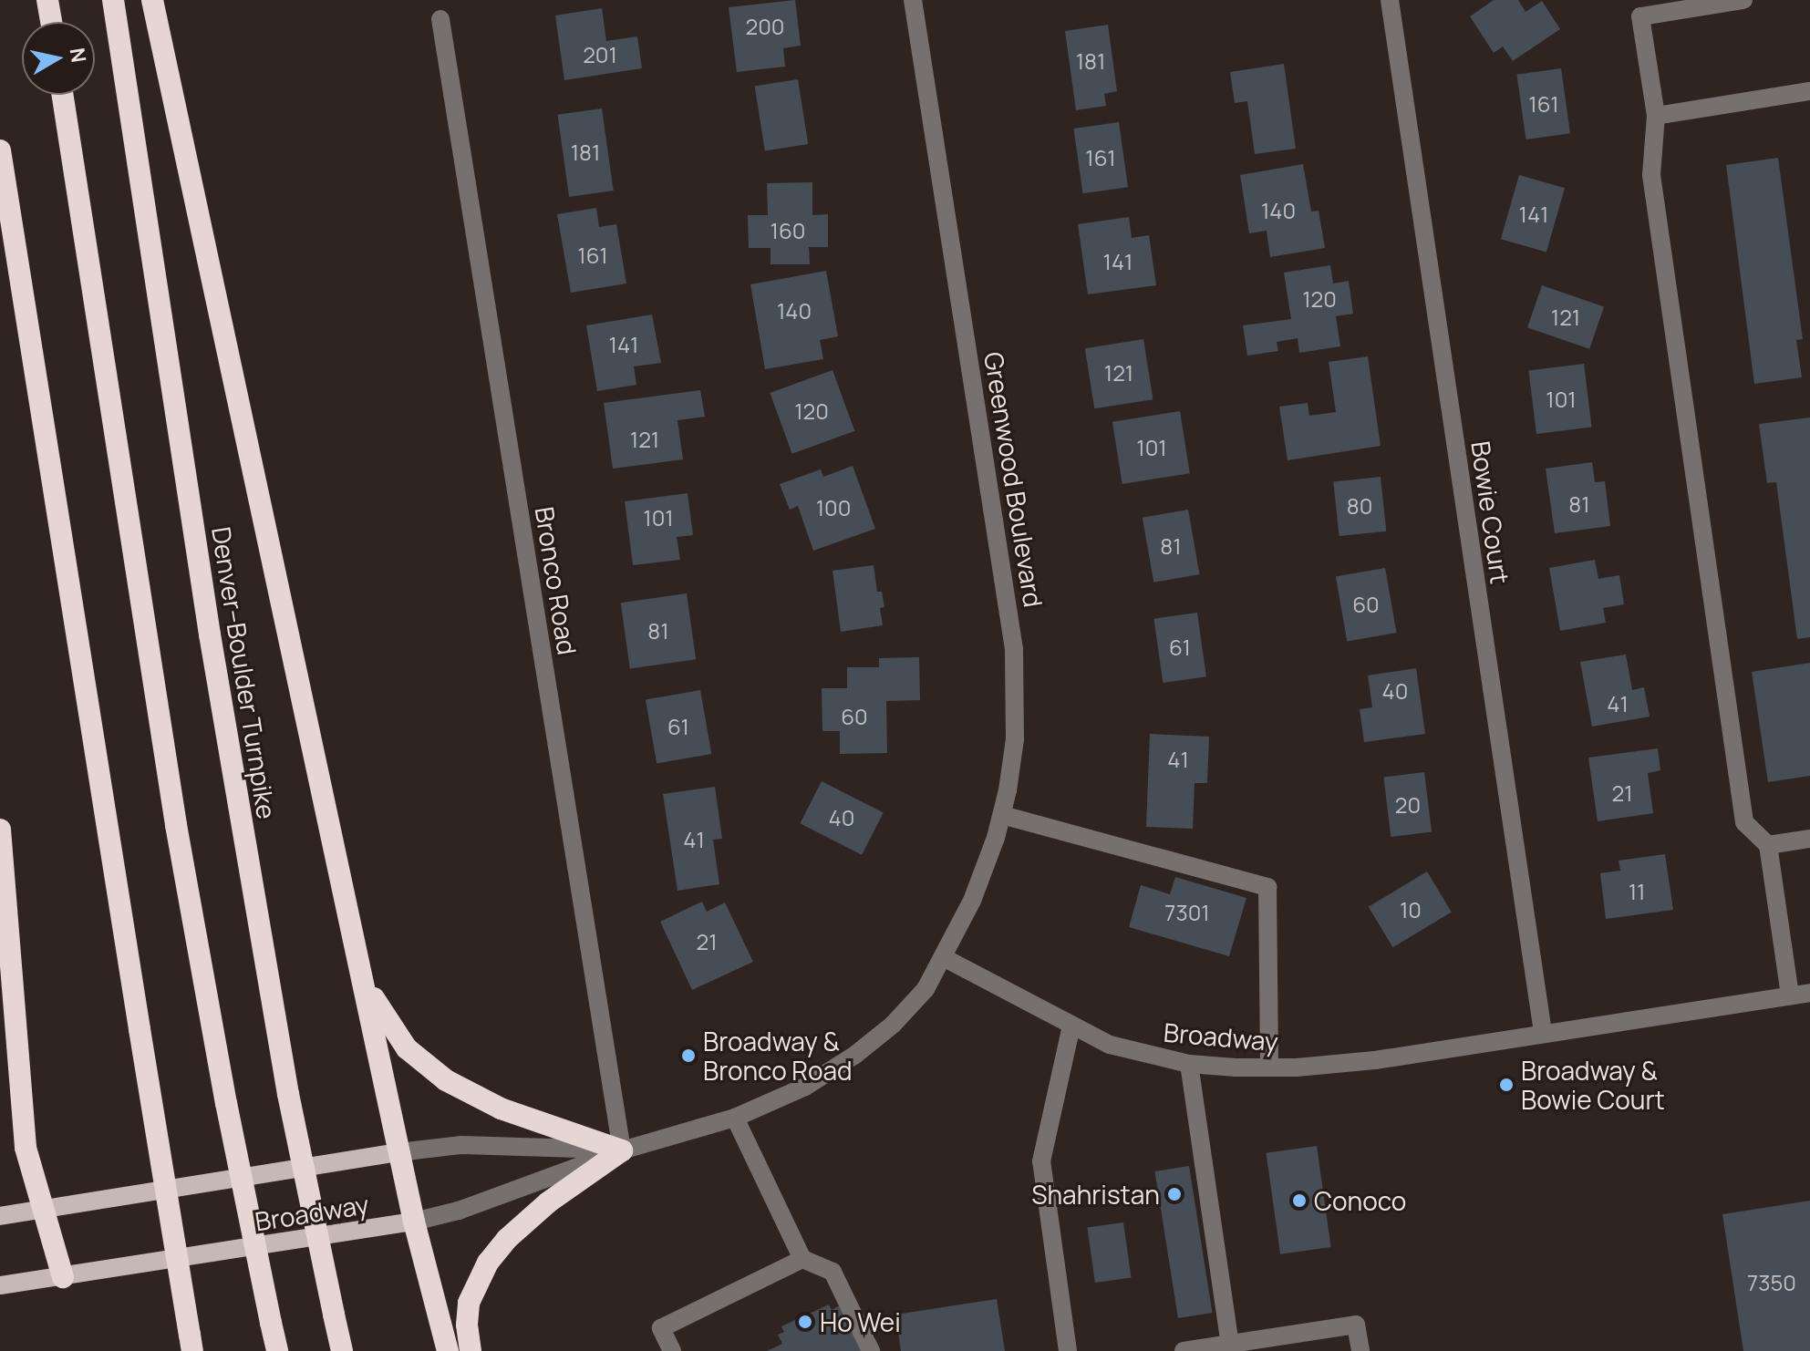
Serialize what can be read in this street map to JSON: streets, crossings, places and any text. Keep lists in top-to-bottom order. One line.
{"streets":{"highway":["Denver–Boulder Turnpike"],"main road":["Broadway"],"street":["Greenwood Boulevard","Bowie Court","Bronco Road"]},"crossings":[["Greenwood Boulevard","Broadway"],["Bowie Court","Broadway"],["Bronco Road","Broadway"]],"places":["Broadway & Bronco Road","Broadway & Bowie Court","Shahristan","Conoco","Ho Wei"],"house_numbers":["200","201","181","161","181","161","140","141","160","161","141","120","140","121","141","121","101","120","121","101","81","80","100","101","81","60","81","61","40","41","60","61","41","21","20","40","41","11","10","7301","21","7350"],"north":"right"}
